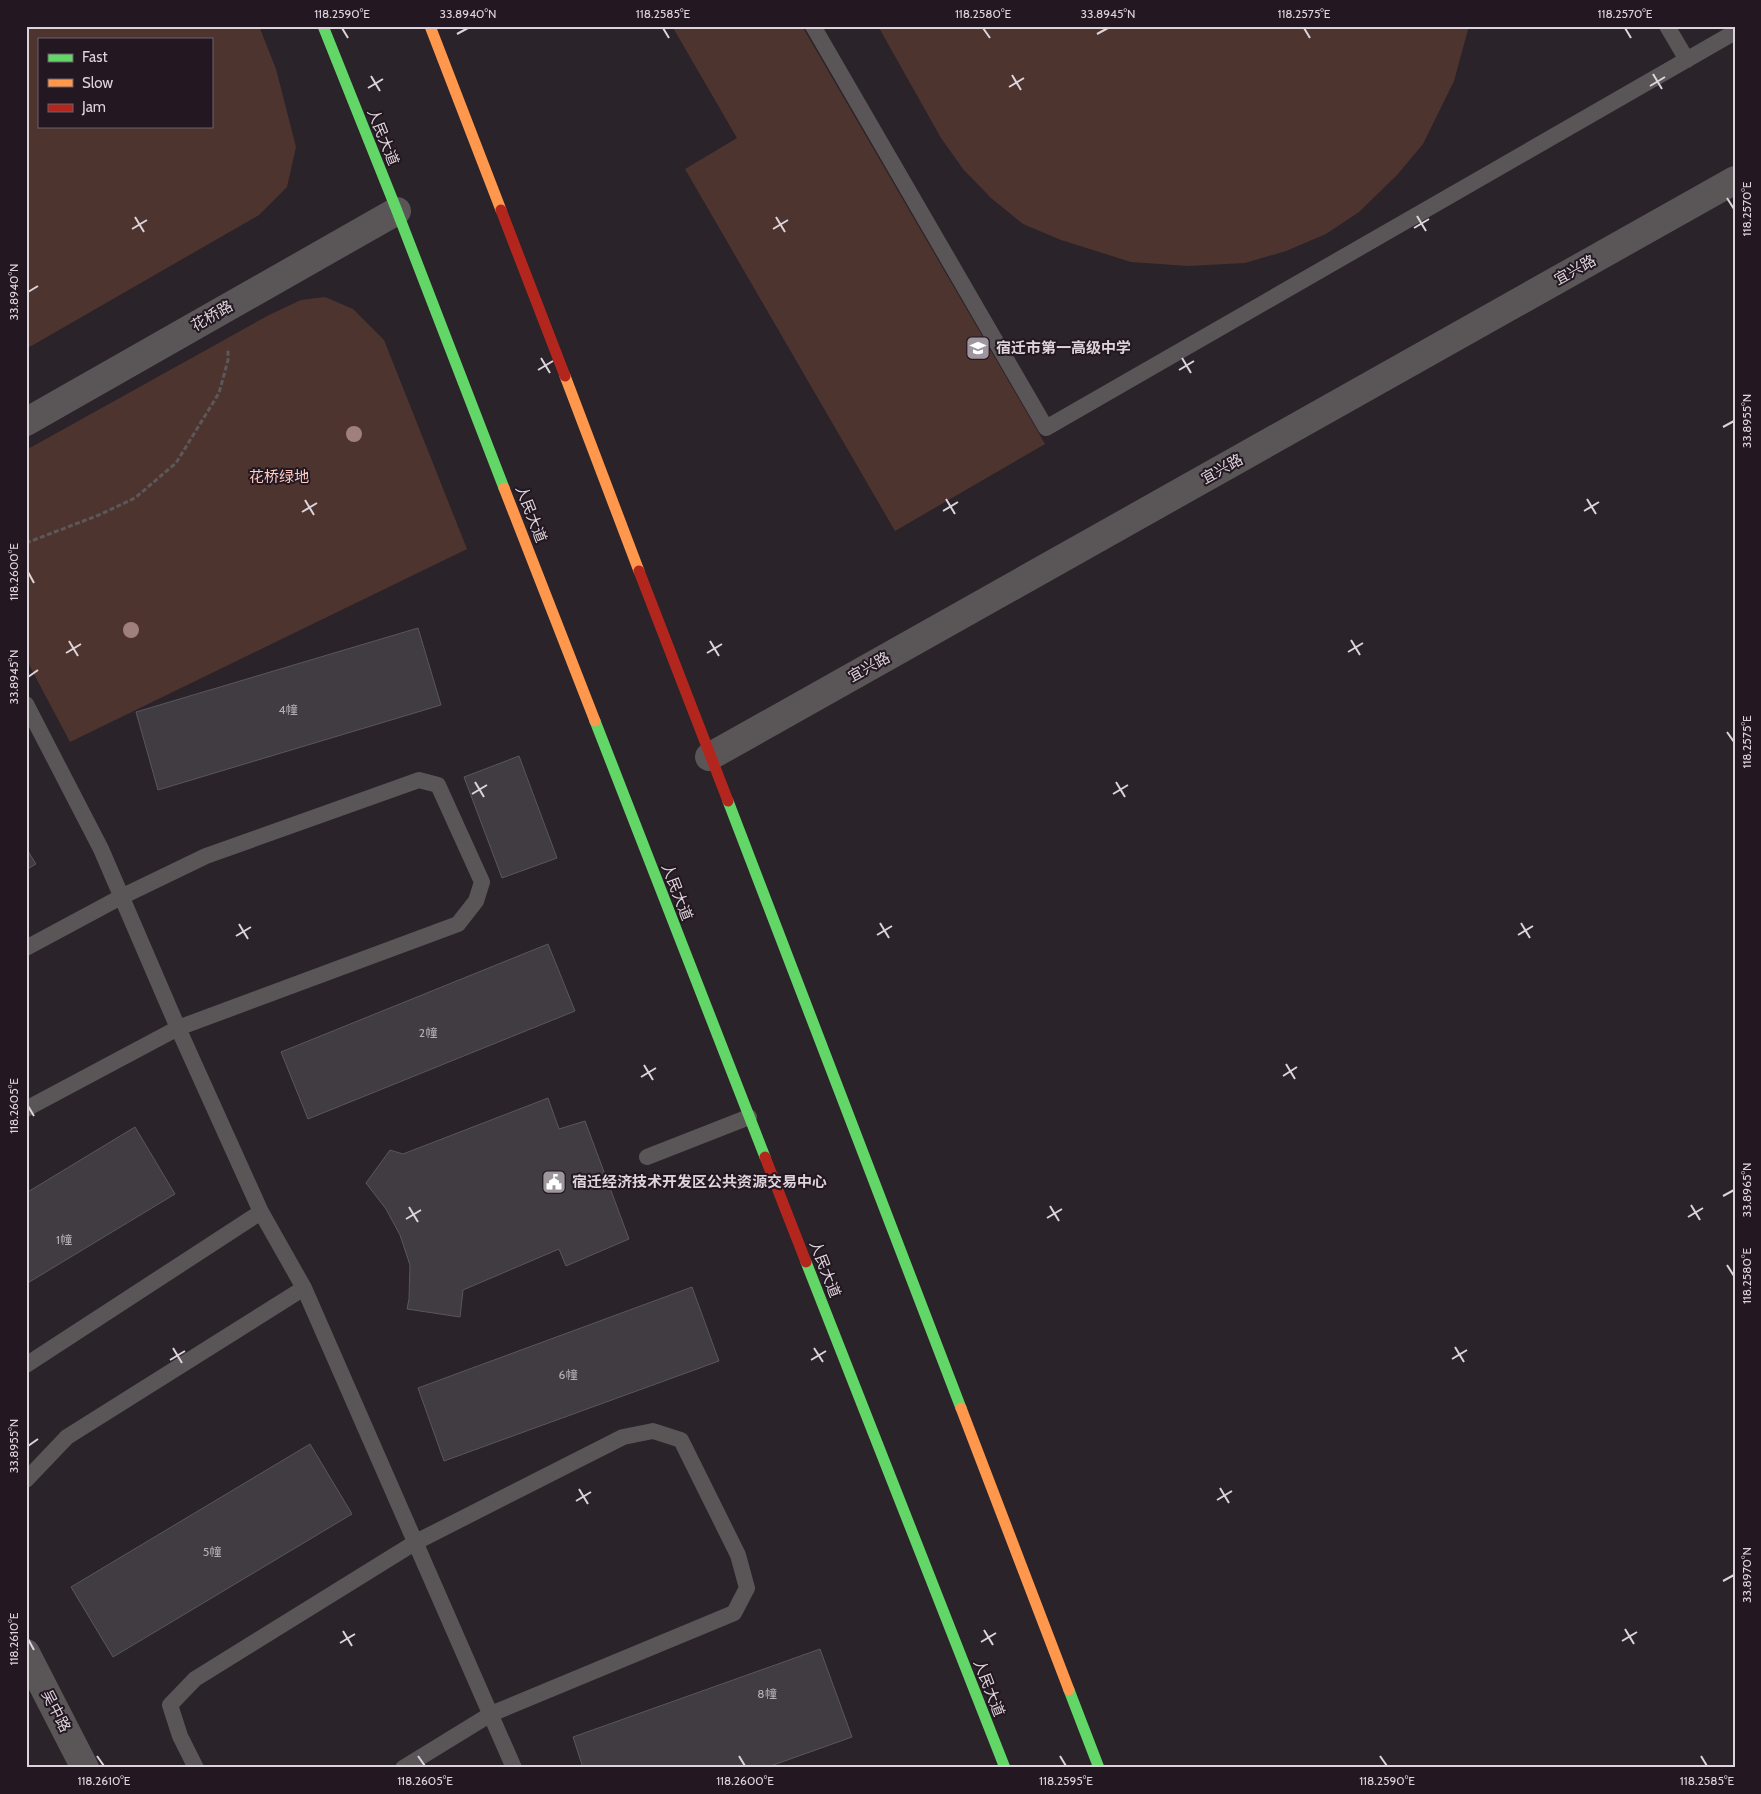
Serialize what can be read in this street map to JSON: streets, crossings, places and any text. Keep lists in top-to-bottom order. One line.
{"streets":{"main road":["人民大道"],"street":["宜兴路","花桥路","吴中路"]},"crossings":[["人民大道","花桥路"]],"parks":["花桥绿地"],"places":{"school or university":["宿迁市第一高级中学"],"public building":["宿迁经济技术开发区公共资源交易中心"]},"house_numbers":["4幢","2幢","1幢","6幢","5幢","8幢"],"legend":["Fast","Slow","Jam"],"coordinates":["118.2590°E","33.8940°N","118.2585°E","118.2580°E","33.8945°N","118.2575°E","118.2570°E","33.8955°N","118.2600°E","118.2605°E","33.8965°N","33.8970°N","118.2610°E","118.2595°E"]}
